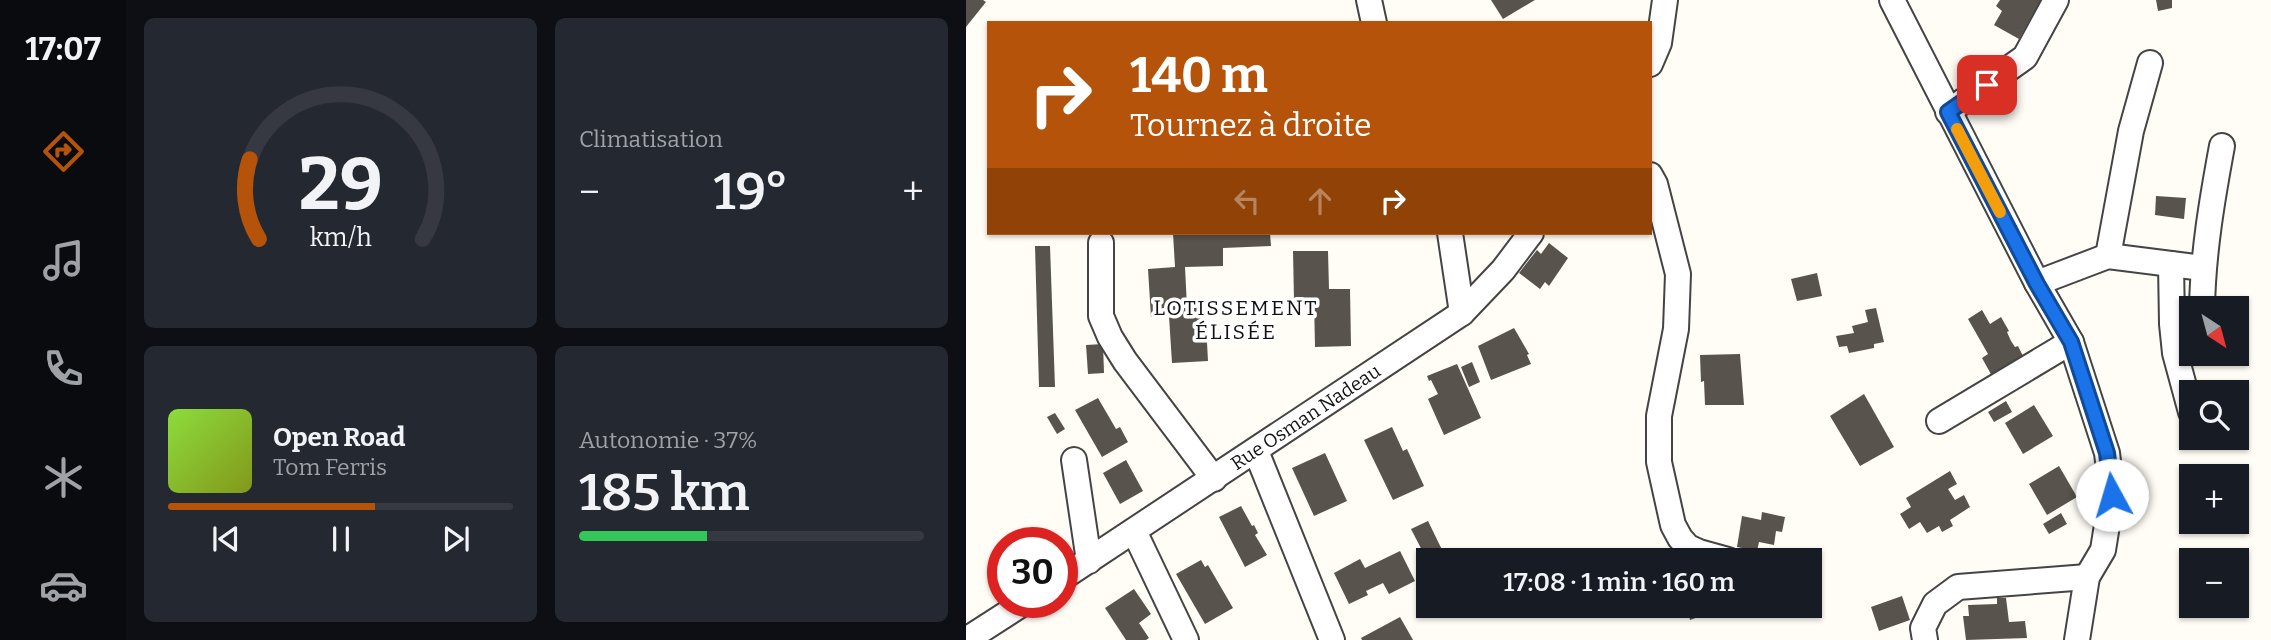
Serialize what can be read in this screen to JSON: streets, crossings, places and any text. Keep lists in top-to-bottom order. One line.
{"streets":{"street":["Rue Osman Nadeau"]},"districts":["LOTISSEMENT ÉLISÉE"],"north":"bottom right","page":{"tabs":"17:07","tile":["Climatisation",["Autonomie · 37%","185 km"]],"turn":["140 m","Tournez à droite"],"heat":["−","19°","+"],"map_buttons":["+","−"],"song":["Open Road","Tom Ferris"],"limit":"30","trip":"17:08 · 1 min · 160 m","gauge":["29","km/h"]}}
